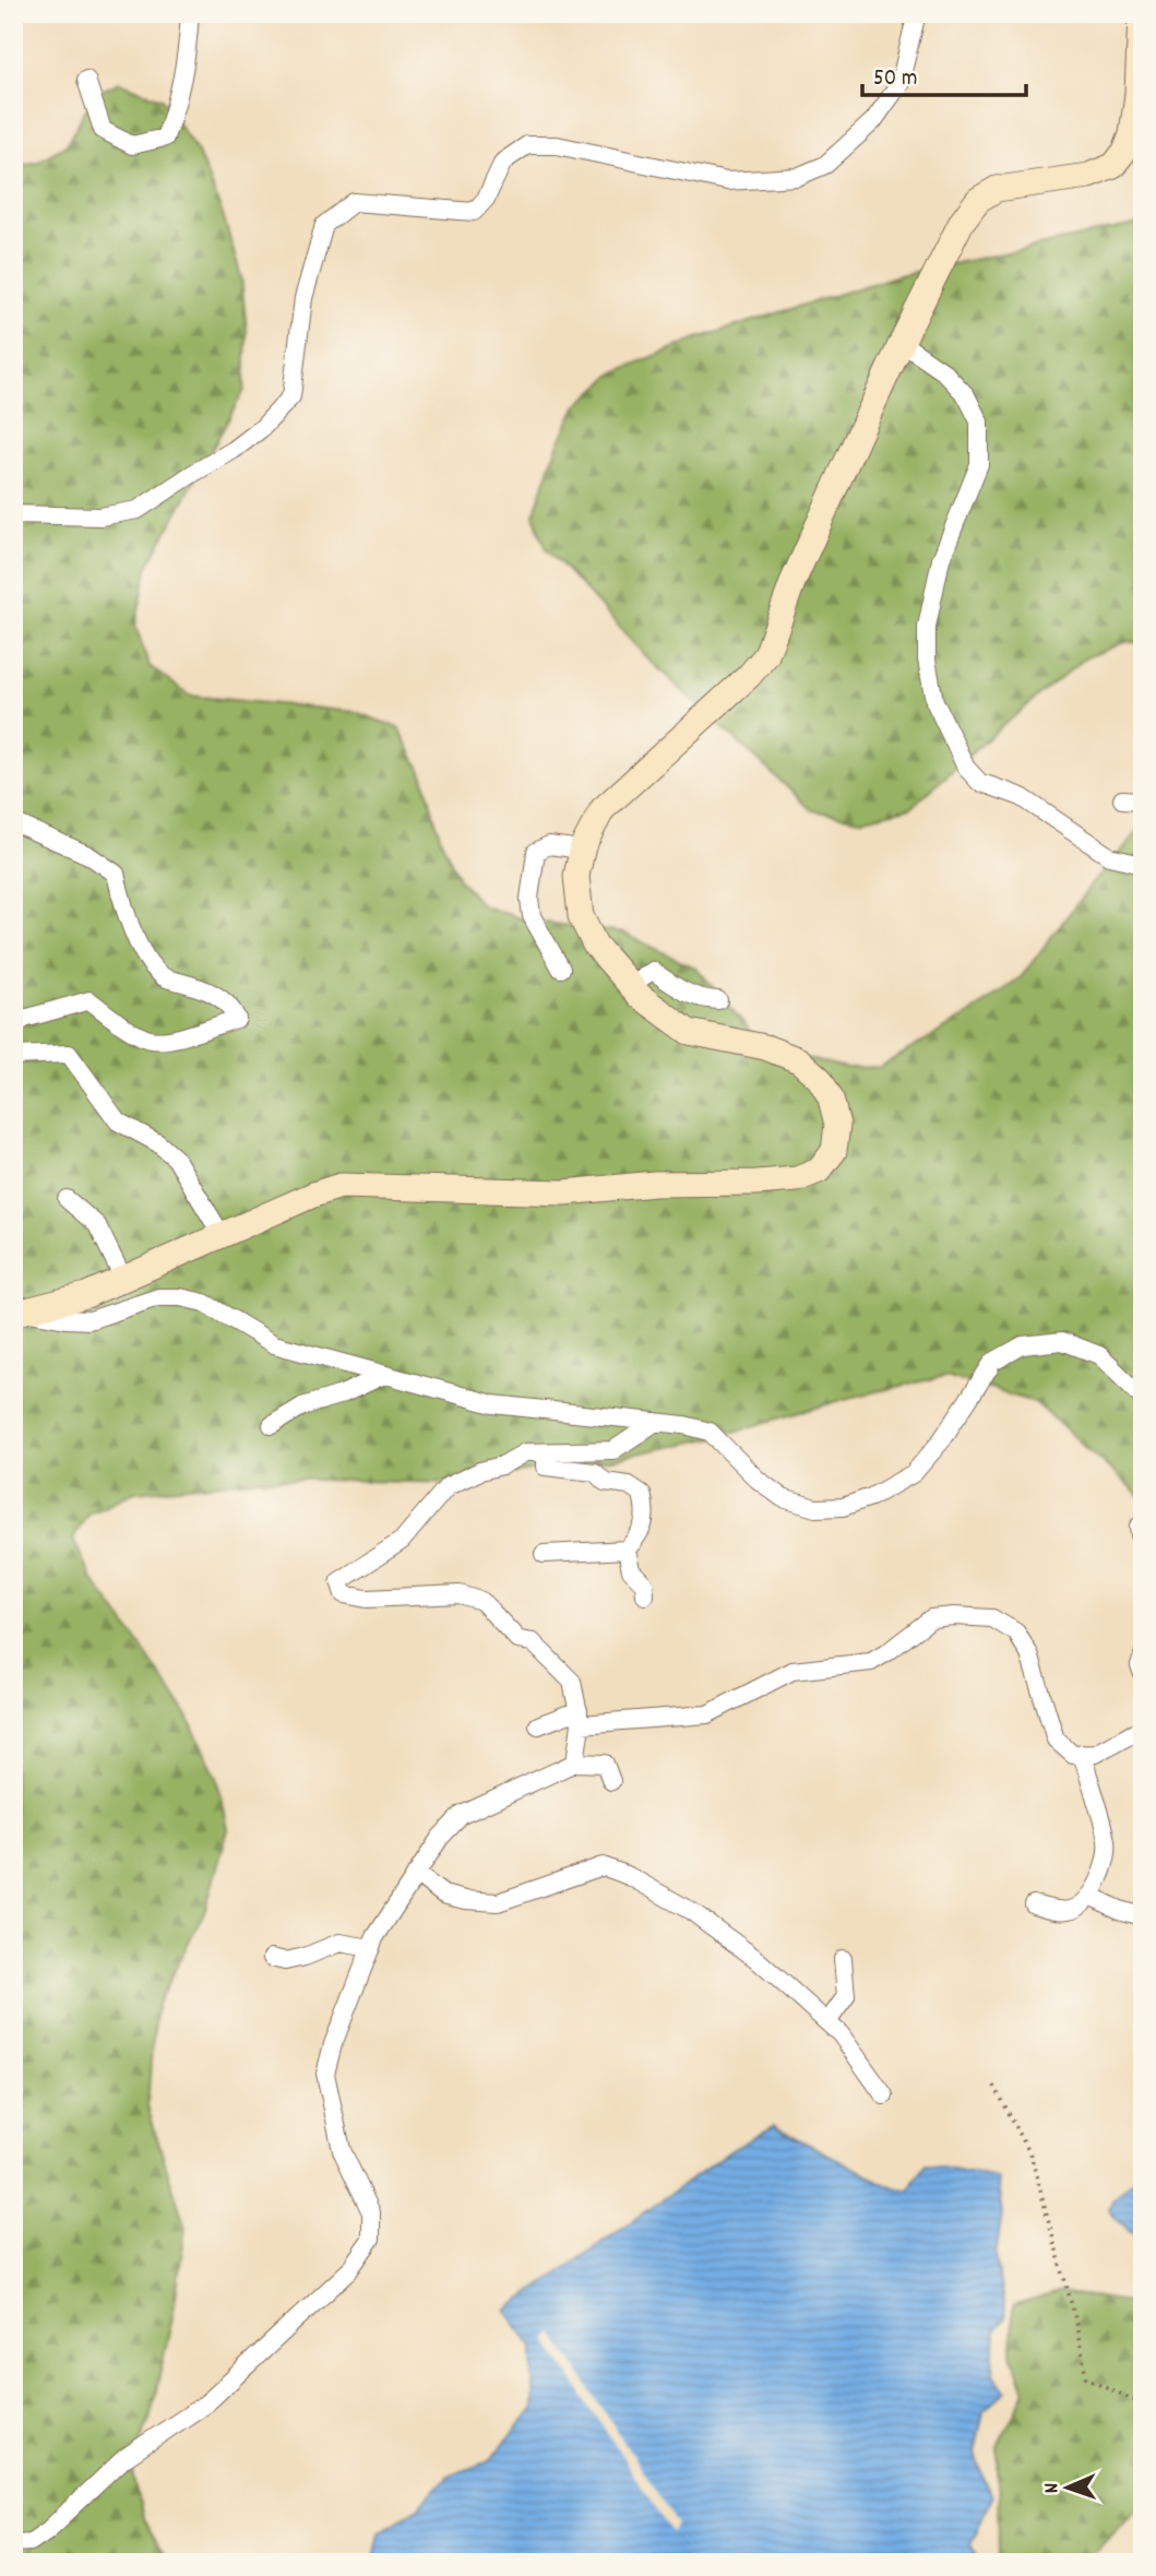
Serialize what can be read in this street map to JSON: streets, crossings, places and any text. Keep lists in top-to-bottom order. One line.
{"scale_bar":"50 m","north":"left"}
